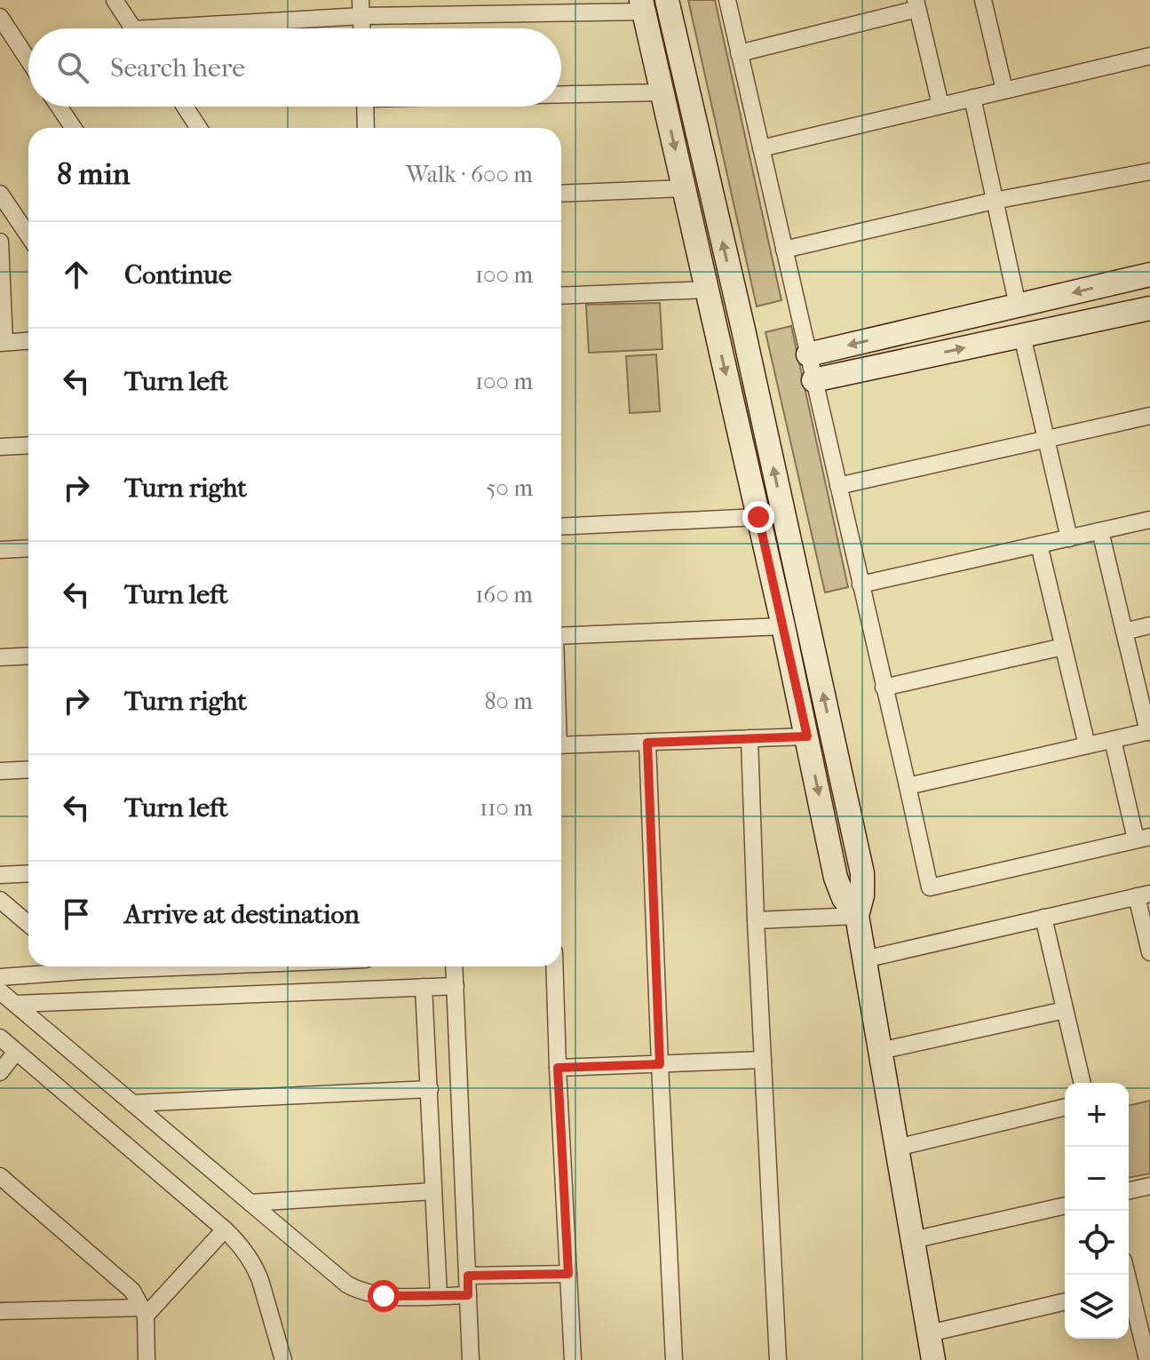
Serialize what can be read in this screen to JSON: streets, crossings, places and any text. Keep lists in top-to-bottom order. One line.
{"page":{"search":"Search here","heading":["8 min","Walk · 600 m"],"list":[["Continue","100 m"],["Turn left","100 m"],["Turn right","50 m"],["Turn left","160 m"],["Turn right","80 m"],["Turn left","110 m"],"Arrive at destination"],"map_buttons":["+","−"]}}
